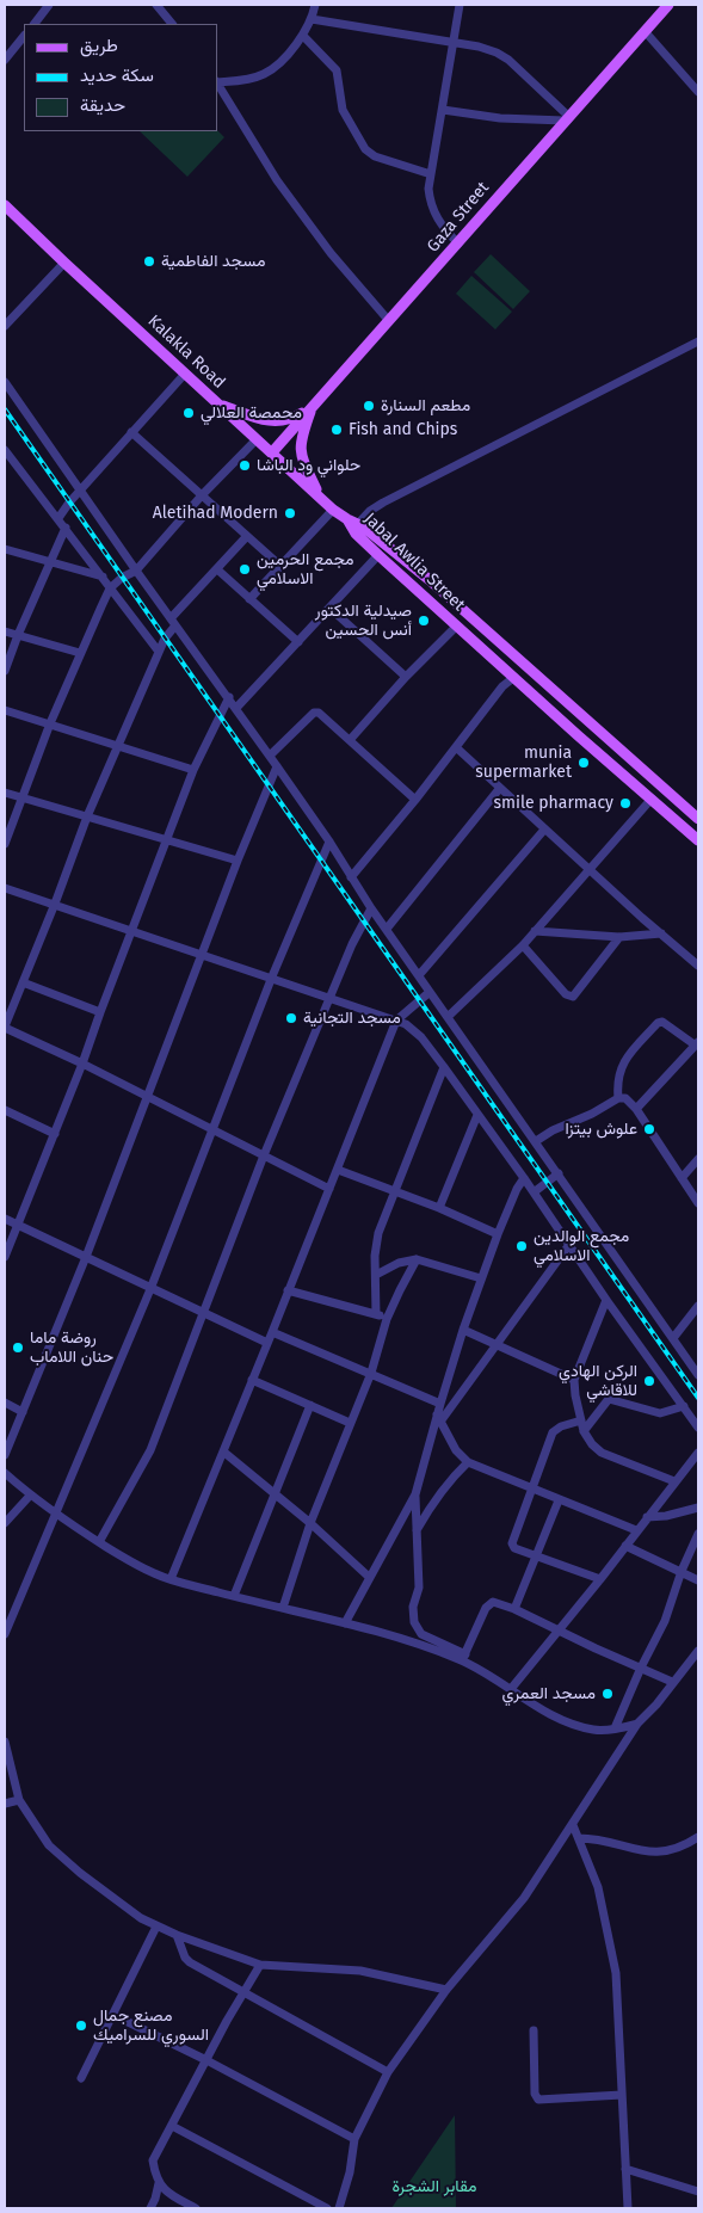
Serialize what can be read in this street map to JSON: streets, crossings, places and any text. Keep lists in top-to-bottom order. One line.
{"streets":{"main road":["Gaza Street","Kalakla Road","Jabal Awlia Street"]},"crossings":[["Gaza Street","Kalakla Road"],["Kalakla Road","Jabal Awlia Street"]],"parks":["مقابر الشجرة"],"places":["مسجد الفاطمية","مطعم السنارة","محمصة العلالي","Fish and Chips","حلواني ود الباشا","Aletihad Modern","مجمع الحرمين الاسلامي","صيدلية الدكتور أنس الحسين","munia supermarket","smile pharmacy","مسجد التجانية","علوش بيتزا","مجمع الوالدين الاسلامي","روضة ماما حنان اللاماب","الركن الهادي للاقاشي","مسجد العمري","مصنع جمال السوري للسراميك"],"legend":["طريق","سكة حديد","حديقة"]}
